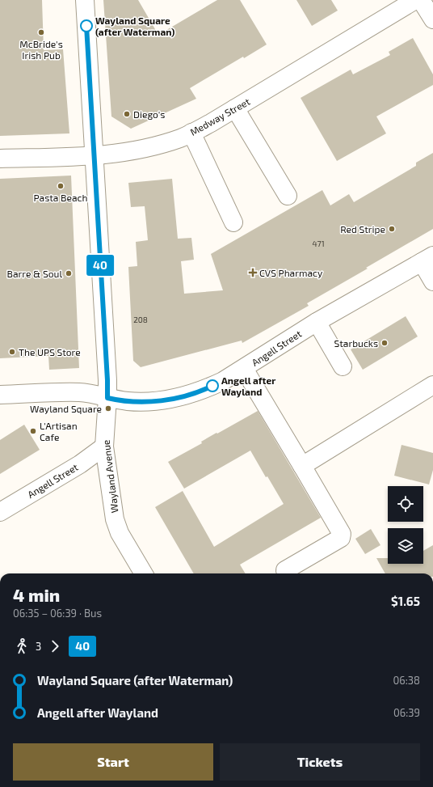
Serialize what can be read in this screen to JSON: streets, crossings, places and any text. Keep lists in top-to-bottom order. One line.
{"streets":{"street":["Medway Street","Angell Street","Wayland Avenue"]},"crossings":[["Medway Street","Wayland Avenue"],["Angell Street","Wayland Avenue"]],"places":{"other":["Wayland Square (after Waterman)","McBride's Irish Pub","Diego's","Pasta Beach","Red Stripe","Barre & Soul","Starbucks","The UPS Store","Angell after Wayland","Wayland Square","L'Artisan Cafe"],"health":["CVS Pharmacy"]},"lines":["bus line 40"],"house_numbers":["471","208"],"page":{"on_map":"40","heading":["4 min","06:35 – 06:39 · Bus","$1.65"],"legs":["3","40"],"list":[{"name":"Wayland Square (after Waterman)","value":"06:38"},{"name":"Angell after Wayland","value":"06:39"}],"buttons":["Start","Tickets"]}}
